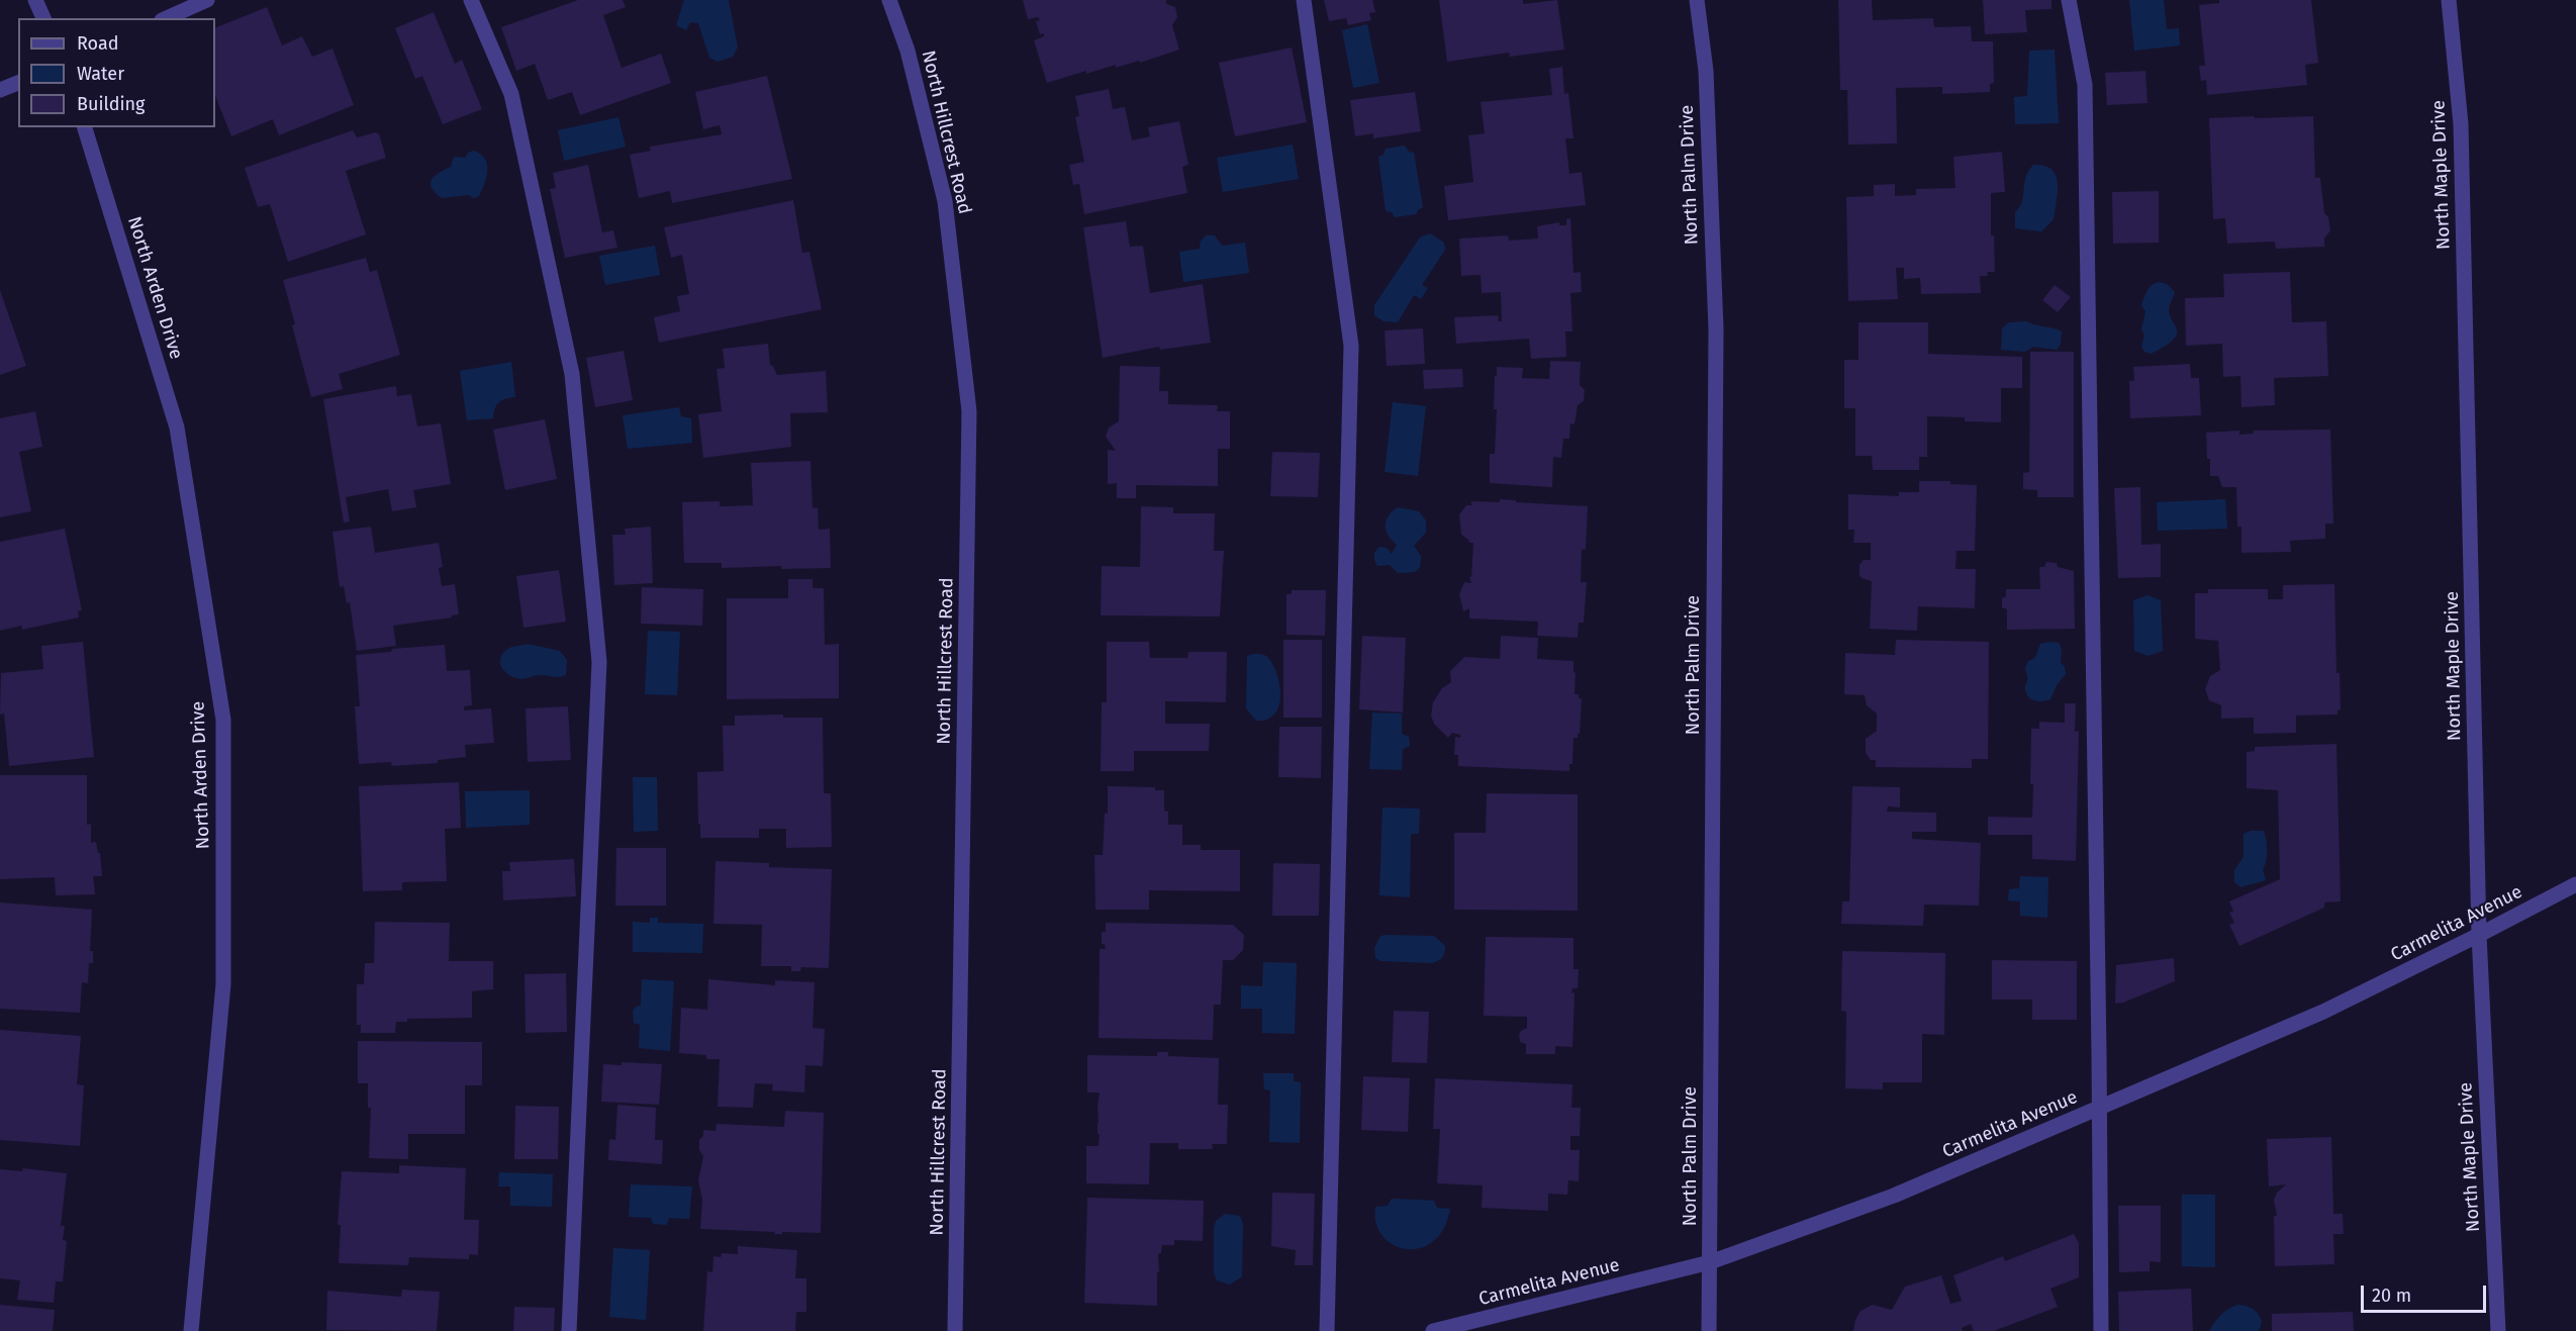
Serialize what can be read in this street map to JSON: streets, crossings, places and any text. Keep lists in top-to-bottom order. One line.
{"streets":{"street":["North Hillcrest Road","North Palm Drive","North Maple Drive","North Arden Drive","Carmelita Avenue"]},"crossings":[["North Palm Drive","Carmelita Avenue"],["North Maple Drive","Carmelita Avenue"]],"legend":["Road","Water","Building"],"scale_bar":"20 m"}
